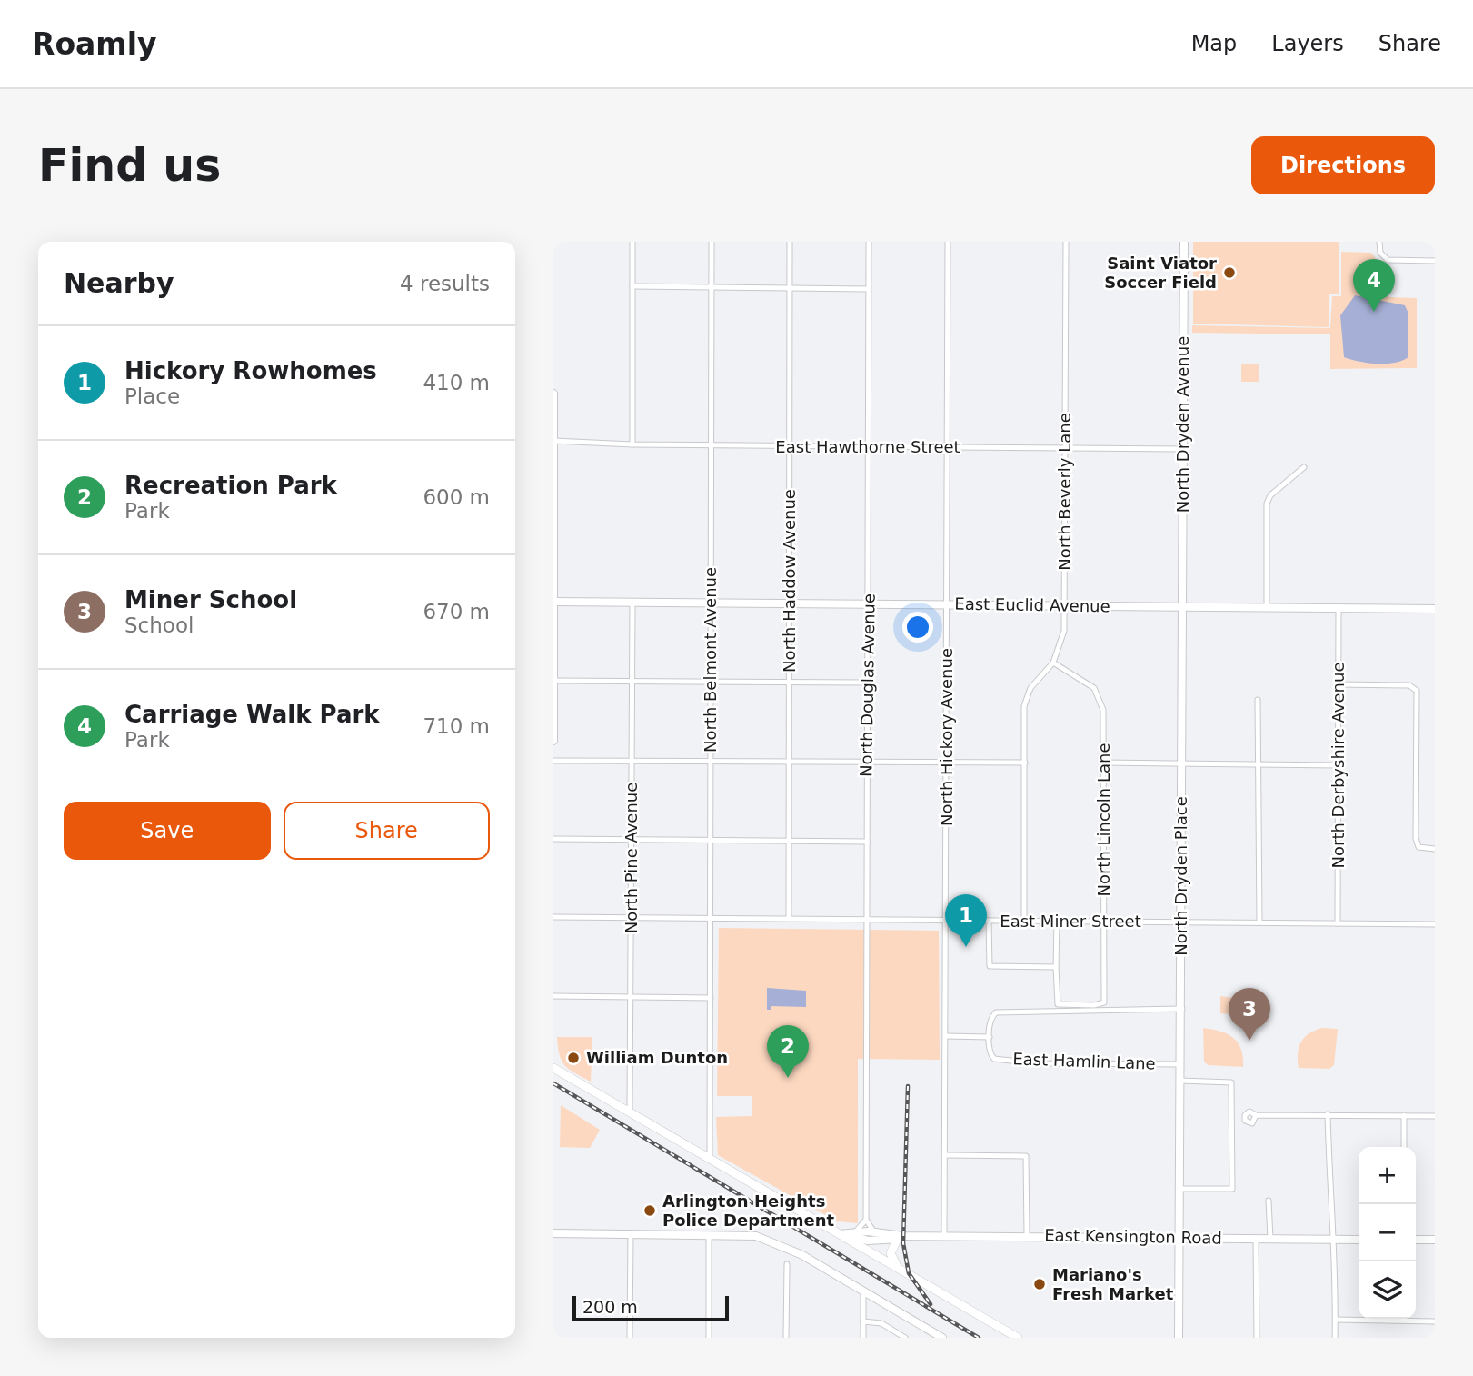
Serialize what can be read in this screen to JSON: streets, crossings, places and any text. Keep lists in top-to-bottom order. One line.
{"streets":{"street":["North Dryden Avenue","East Hawthorne Street","North Beverly Lane","North Haddow Avenue","East Euclid Avenue","North Belmont Avenue","North Douglas Avenue","North Hickory Avenue","North Derbyshire Avenue","North Lincoln Lane","North Pine Avenue","North Dryden Place","East Miner Street","East Hamlin Lane","East Kensington Road"]},"crossings":[["North Dryden Avenue","East Hawthorne Street"],["North Dryden Avenue","East Euclid Avenue"],["North Dryden Avenue","North Dryden Place"],["East Hawthorne Street","North Beverly Lane"],["East Hawthorne Street","North Haddow Avenue"],["East Hawthorne Street","North Belmont Avenue"],["East Hawthorne Street","North Douglas Avenue"],["East Hawthorne Street","North Hickory Avenue"],["North Beverly Lane","East Euclid Avenue"],["North Beverly Lane","North Lincoln Lane"],["North Beverly Lane","East Miner Street"],["North Haddow Avenue","East Euclid Avenue"],["North Haddow Avenue","East Miner Street"],["East Euclid Avenue","North Belmont Avenue"],["East Euclid Avenue","North Douglas Avenue"],["East Euclid Avenue","North Hickory Avenue"],["East Euclid Avenue","North Derbyshire Avenue"],["East Euclid Avenue","North Pine Avenue"],["East Euclid Avenue","North Dryden Place"],["North Belmont Avenue","East Miner Street"],["North Douglas Avenue","East Miner Street"],["North Hickory Avenue","East Miner Street"],["North Hickory Avenue","East Kensington Road"],["North Derbyshire Avenue","East Miner Street"],["North Lincoln Lane","East Miner Street"],["North Pine Avenue","East Miner Street"],["North Dryden Place","East Miner Street"],["North Dryden Place","East Hamlin Lane"],["North Dryden Place","East Kensington Road"]],"places":["Saint Viator Soccer Field","William Dunton","Arlington Heights Police Department","Mariano's Fresh Market"],"scale_bar":"200 m","page":{"header":"Roamly","nav":["Map","Layers","Share"],"buttons":["Directions",["Save","Share"]],"title":"Find us","heading":["Nearby","4 results"],"pins":["4","1","3","2"],"list":[{"mark":"1","name":"Hickory Rowhomes","note":"Place","value":"410 m"},{"mark":"2","name":"Recreation Park","note":"Park","value":"600 m"},{"mark":"3","name":"Miner School","note":"School","value":"670 m"},{"mark":"4","name":"Carriage Walk Park","note":"Park","value":"710 m"}],"map_buttons":["+","−"],"scale":"200 m"}}
